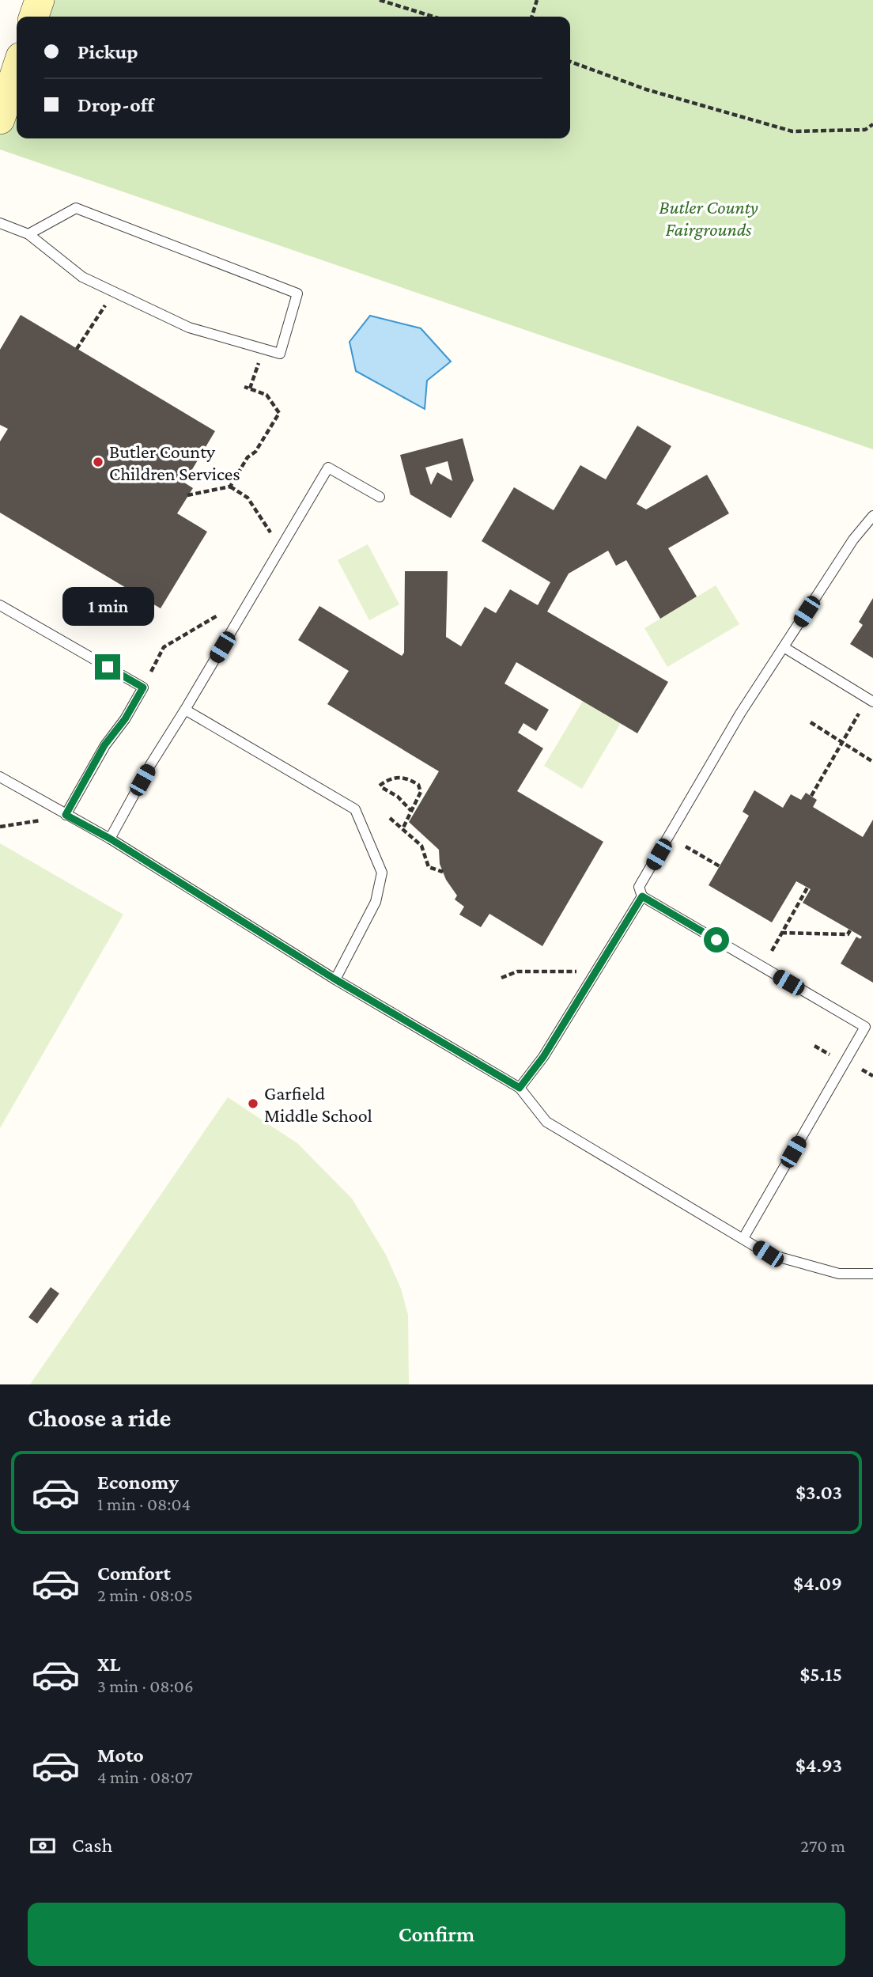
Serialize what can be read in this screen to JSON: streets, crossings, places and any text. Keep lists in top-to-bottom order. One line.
{"parks":["Butler County Fairgrounds"],"places":["Butler County Children Services","Garfield Middle School"],"page":{"banner":["Pickup","Drop-off"],"bubble":"1 min","heading":"Choose a ride","list":[{"name":"Economy","note":"1 min · 08:04","value":"$3.03"},{"name":"Comfort","note":"2 min · 08:05","value":"$4.09"},{"name":"XL","note":"3 min · 08:06","value":"$5.15"},{"name":"Moto","note":"4 min · 08:07","value":"$4.93"}],"pay":["Cash","270 m"],"buttons":"Confirm"}}
